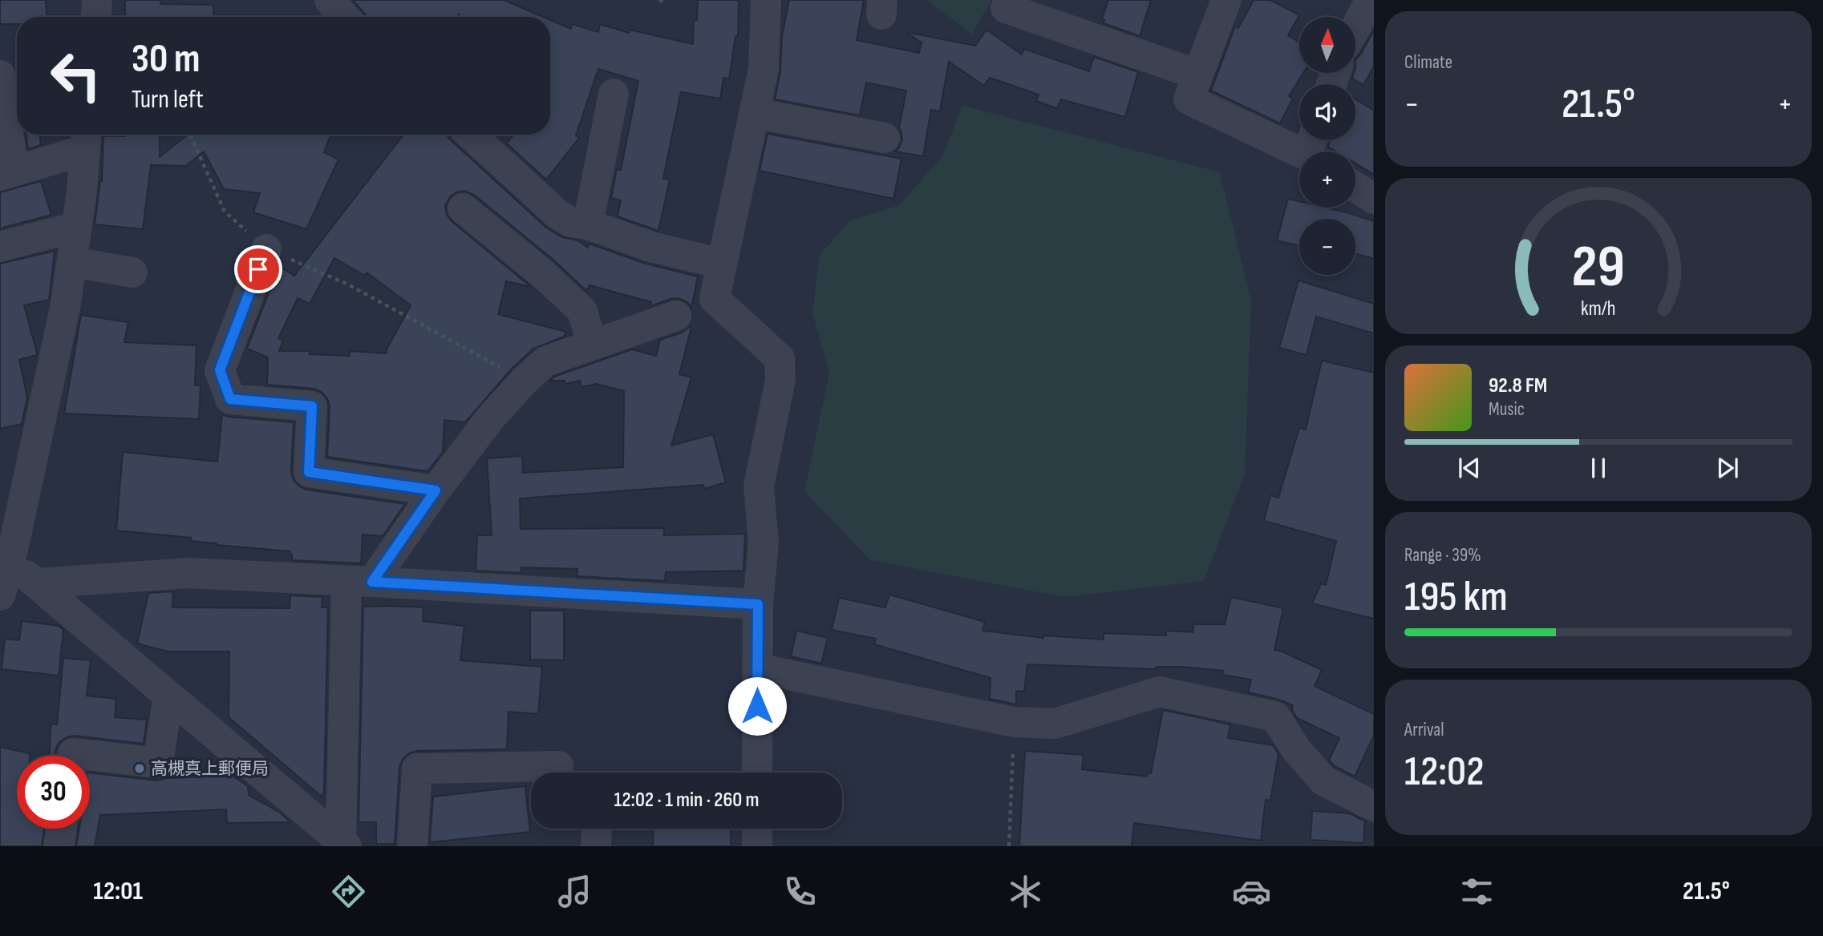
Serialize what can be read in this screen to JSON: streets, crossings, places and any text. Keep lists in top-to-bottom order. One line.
{"places":["高槻真上郵便局"],"north":"top","page":{"tile":["Climate",["Range · 39%","195 km"],["Arrival","12:02"]],"map_buttons":["+","−"],"turn":["30 m","Turn left"],"heat":["−","21.5°","+"],"song":["92.8 FM","Music"],"limit":"30","trip":"12:02 · 1 min · 260 m","tabs":["12:01","21.5°"],"gauge":["29","km/h"]}}
